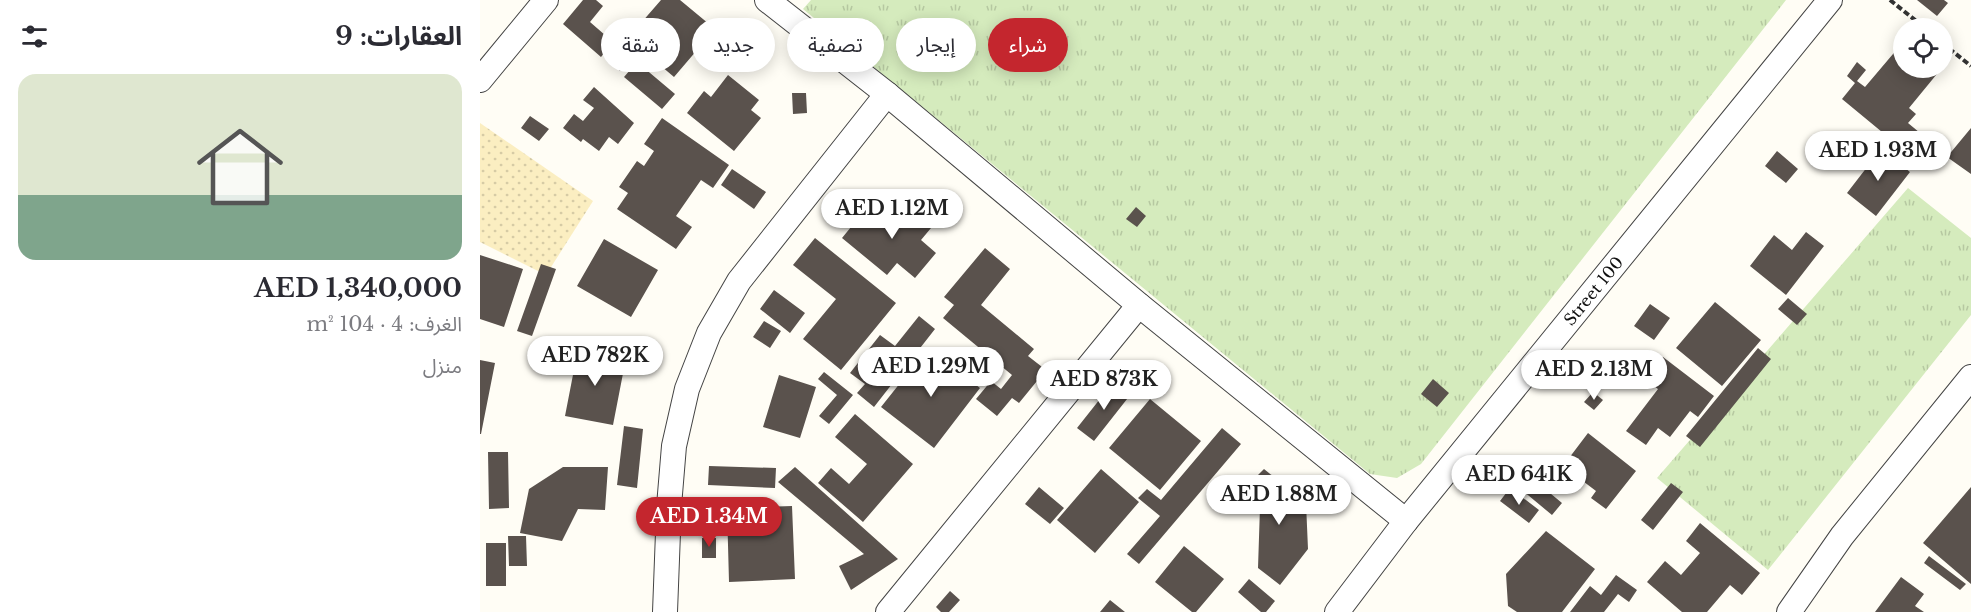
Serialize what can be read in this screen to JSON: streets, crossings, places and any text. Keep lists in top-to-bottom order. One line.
{"streets":{"street":["Street 100"]},"page":{"heading":"العقارات: 9","chip":["شراء","إيجار","تصفية","جديد","شقة"],"list":[{"name":"AED 1,340,000","note":"الغرف: 4 · 104 m² · منزل"}],"price":["AED 1.93M","AED 1.12M","AED 782K","AED 1.29M","AED 2.13M","AED 873K","AED 641K","AED 1.88M","AED 1.34M"]}}
